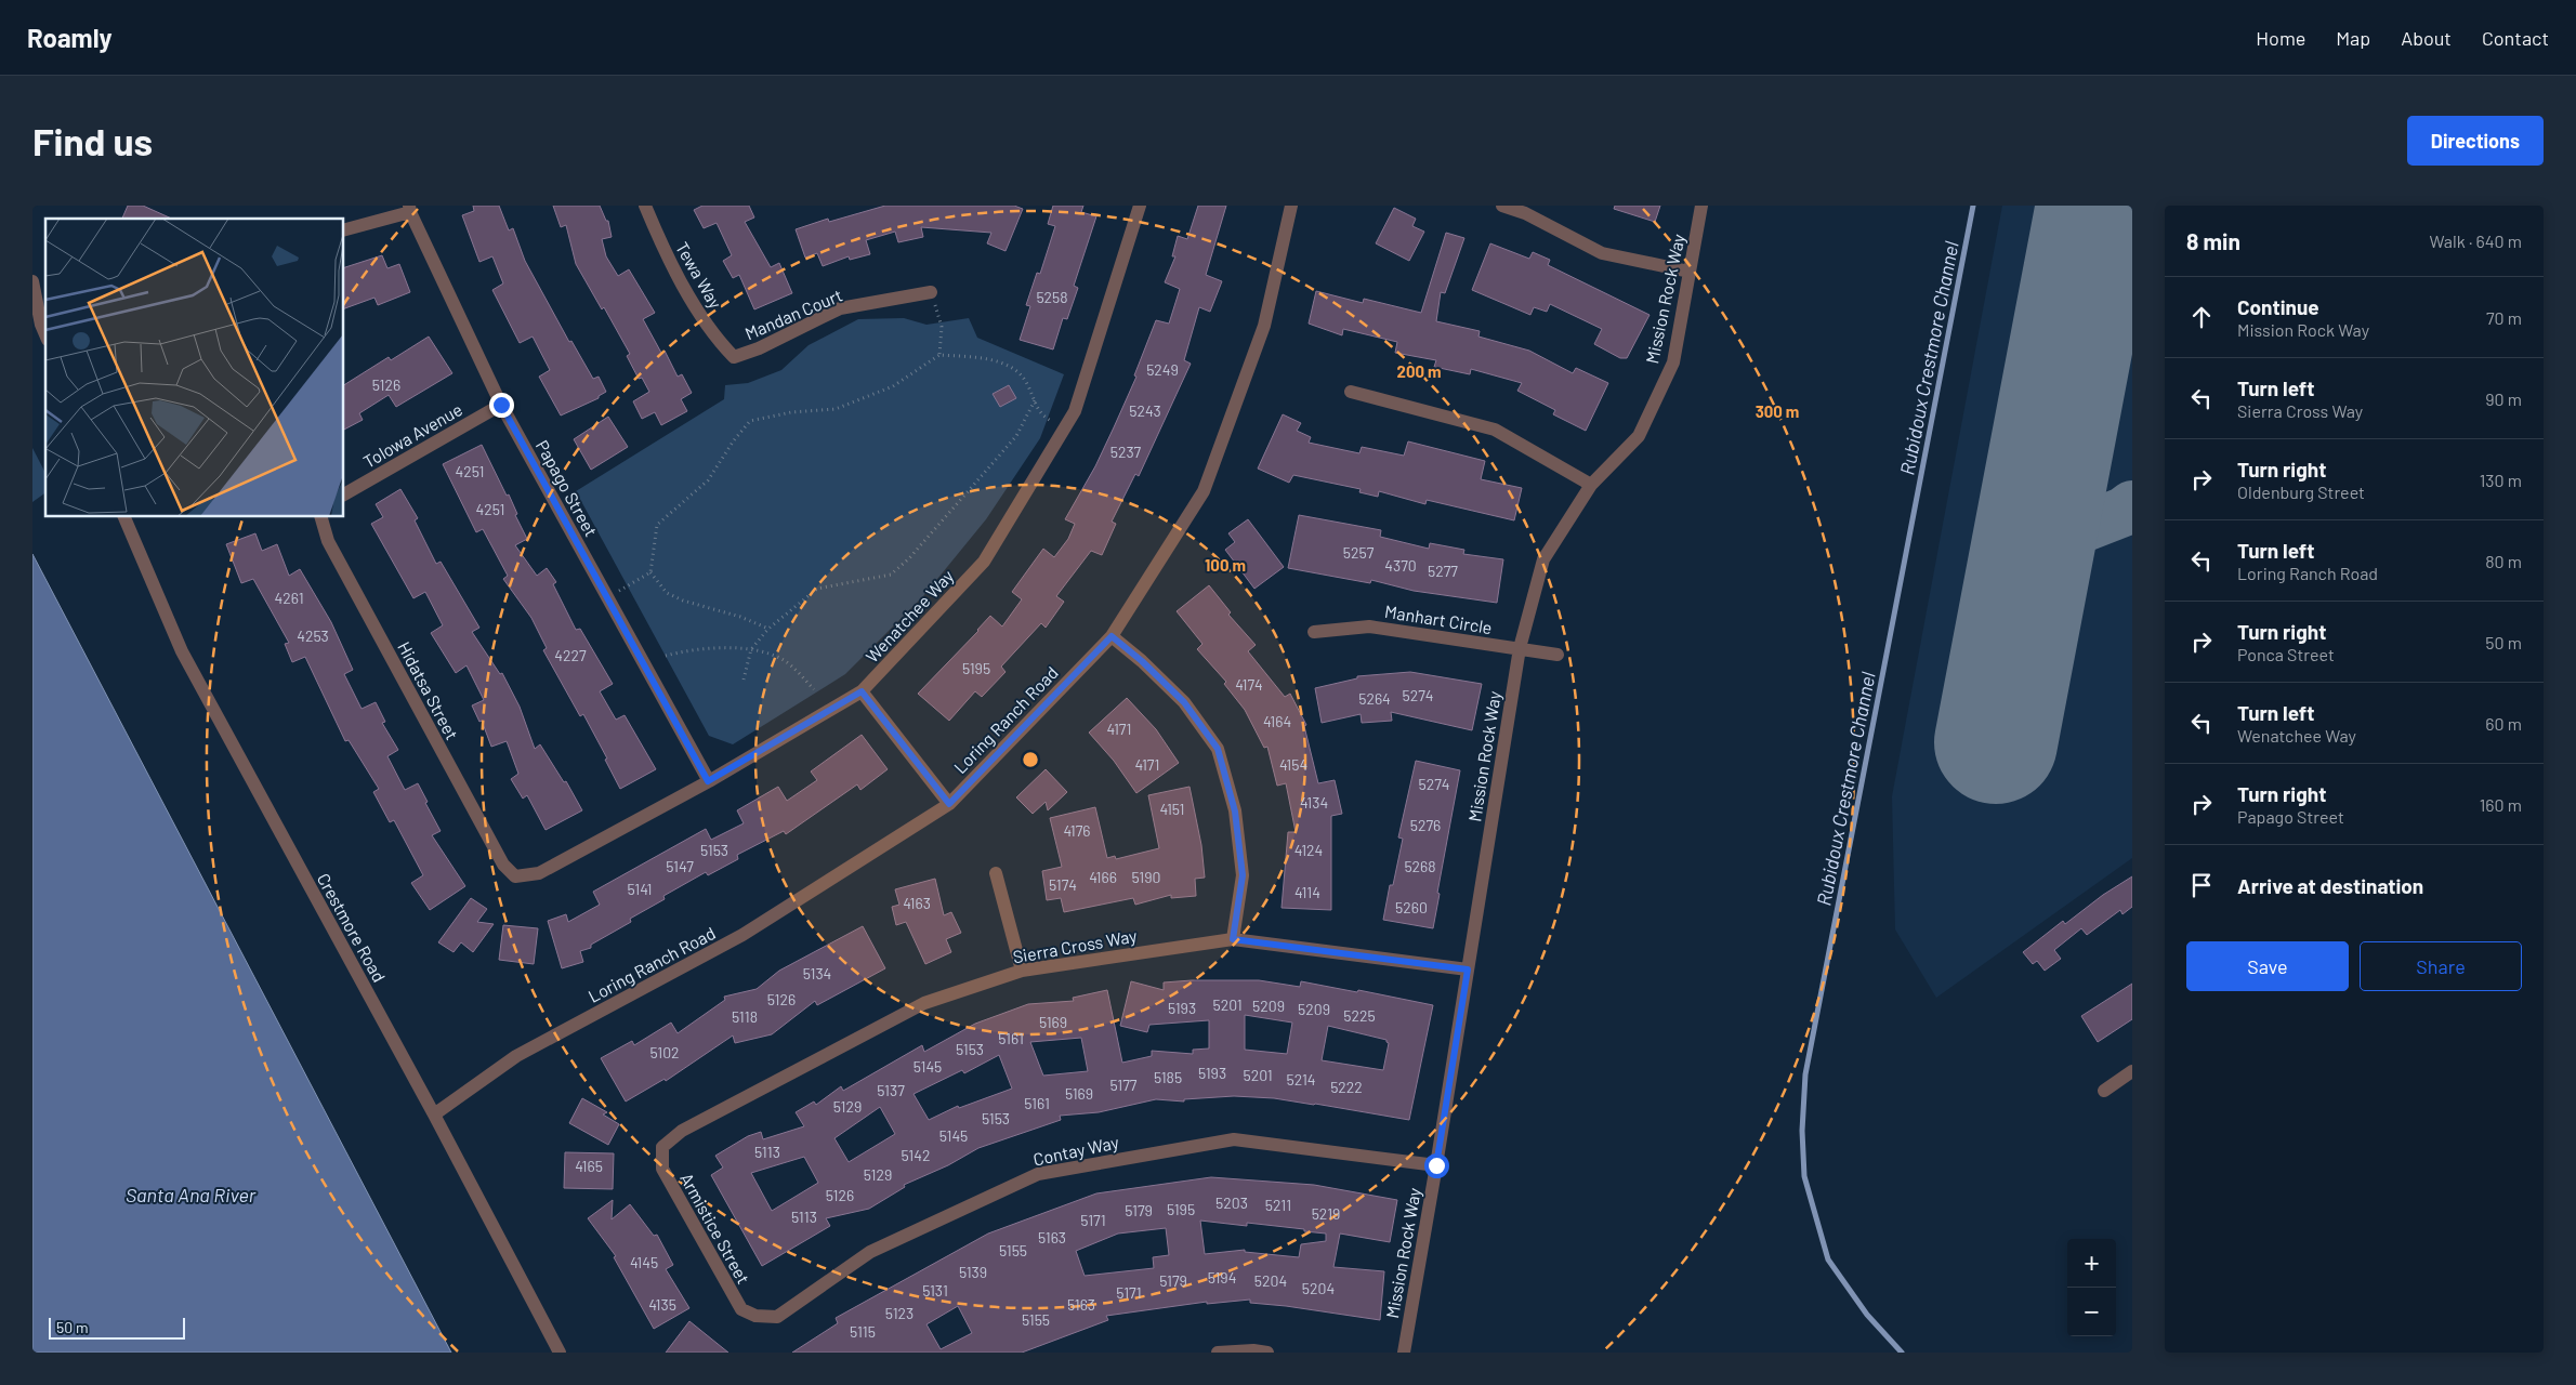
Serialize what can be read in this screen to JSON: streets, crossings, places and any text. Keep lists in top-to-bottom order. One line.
{"streets":{"street":["Tewa Way","Mission Rock Way","Mandan Court","Tolowa Avenue","Papago Street","Wenatchee Way","Manhart Circle","Hidatsa Street","Loring Ranch Road","Crestmore Road","Sierra Cross Way","Contay Way","Armistice Street"]},"crossings":[["Tewa Way","Mandan Court"],["Mission Rock Way","Manhart Circle"],["Mission Rock Way","Sierra Cross Way"],["Mission Rock Way","Contay Way"],["Tolowa Avenue","Papago Street"],["Papago Street","Wenatchee Way"],["Wenatchee Way","Hidatsa Street"],["Loring Ranch Road","Crestmore Road"],["Sierra Cross Way","Armistice Street"],["Contay Way","Armistice Street"]],"water":["Rubidoux Crestmore Channel","Santa Ana River"],"house_numbers":["5258","5249","5126","5243","5237","4251","4251","5257","4370","5277","4261","4253","4227","5195","4174","5274","5264","4164","4171","4171","4154","5274","4134","4151","5276","4176","5153","4124","5147","5268","4166","5190","5174","5141","4114","4163","5260","5134","5126","5201","5209","5193","5209","5225","5118","5169","5161","5153","5102","5145","5193","5201","5185","5214","5177","5222","5137","5169","5161","5129","5153","5145","5113","5142","4165","5129","5126","5203","5211","5195","5179","5219","5113","5171","5163","5155","4145","5139","5194","5179","5204","5204","5131","5171","4135","5163","5123","5155","5115"],"scale_bar":"50 m","page":{"header":"Roamly","nav":["Home","Map","About","Contact"],"buttons":["Directions",["Save","Share"]],"title":"Find us","heading":["8 min","Walk · 640 m"],"list":[["Continue","Mission Rock Way","70 m"],["Turn left","Sierra Cross Way","90 m"],["Turn right","Oldenburg Street","130 m"],["Turn left","Loring Ranch Road","80 m"],["Turn right","Ponca Street","50 m"],["Turn left","Wenatchee Way","60 m"],["Turn right","Papago Street","160 m"],"Arrive at destination"],"map_buttons":["+","−"],"scale":"50 m"},"rings":["200 m","300 m","100 m"]}
